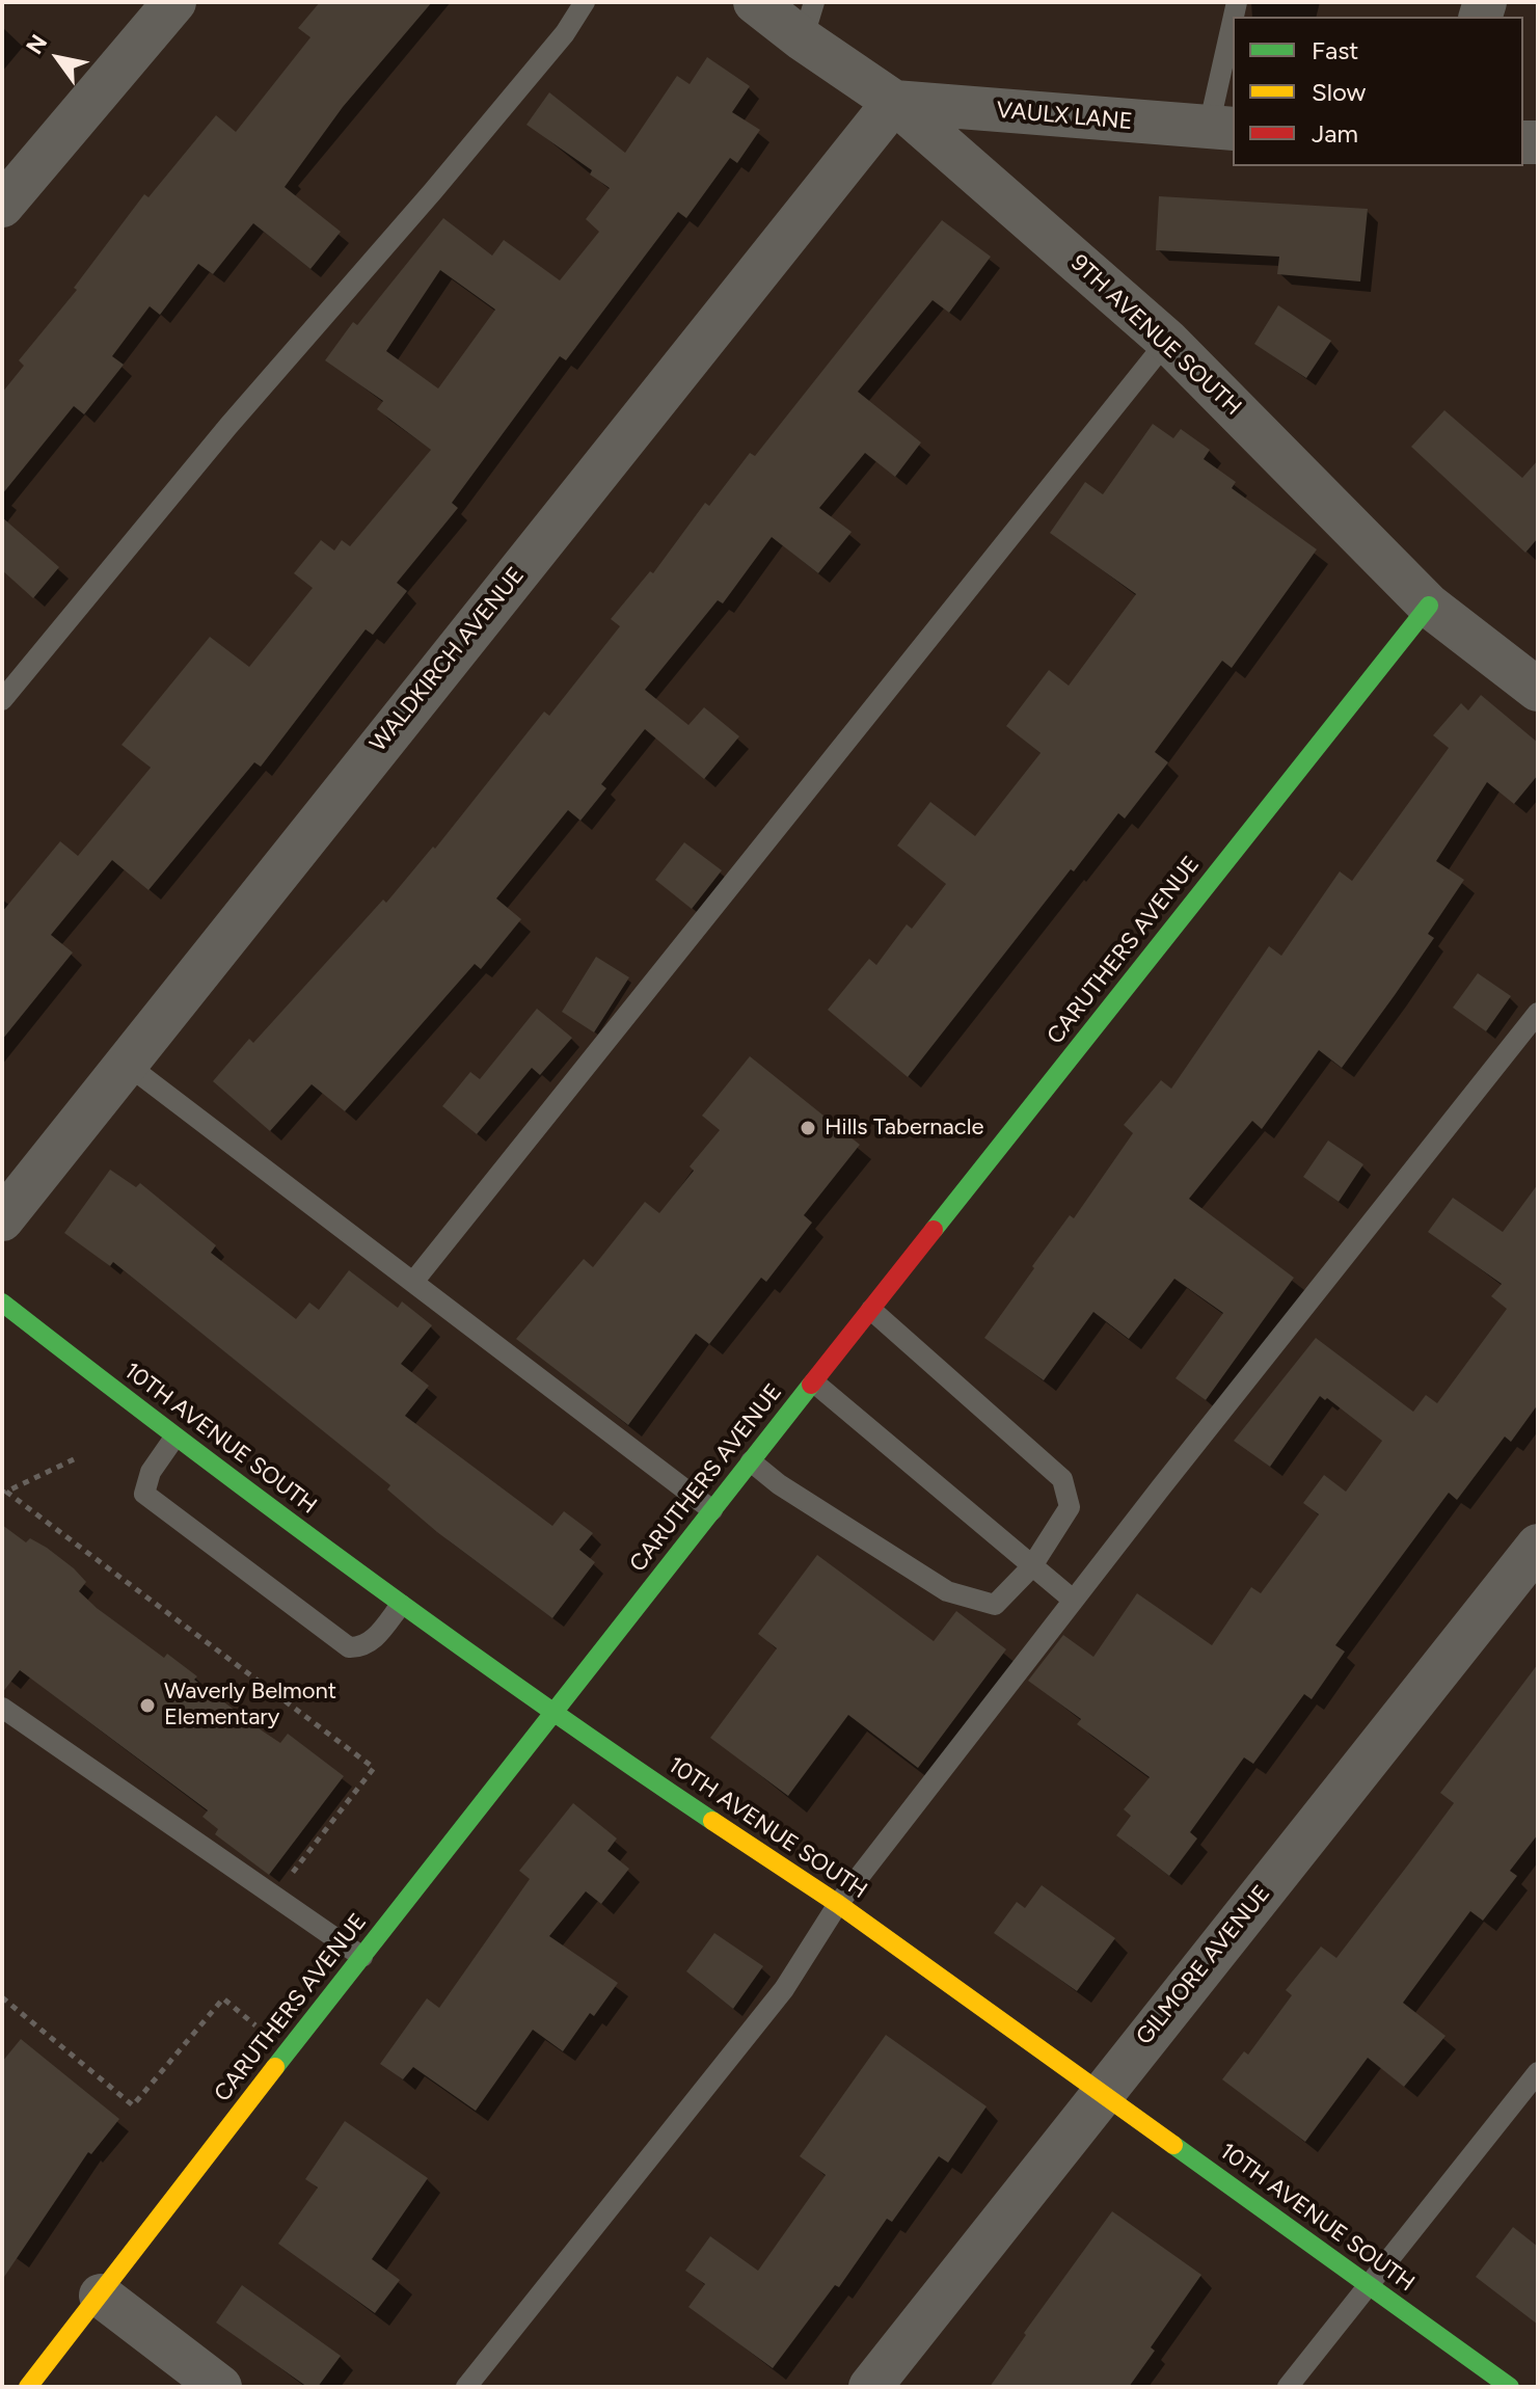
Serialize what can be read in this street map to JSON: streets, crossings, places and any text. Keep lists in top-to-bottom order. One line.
{"streets":{"street":["VAULX LANE","9TH AVENUE SOUTH","WALDKIRCH AVENUE","CARUTHERS AVENUE","10TH AVENUE SOUTH","GILMORE AVENUE"]},"crossings":[["VAULX LANE","9TH AVENUE SOUTH"],["VAULX LANE","WALDKIRCH AVENUE"],["9TH AVENUE SOUTH","WALDKIRCH AVENUE"],["9TH AVENUE SOUTH","CARUTHERS AVENUE"],["CARUTHERS AVENUE","10TH AVENUE SOUTH"],["10TH AVENUE SOUTH","GILMORE AVENUE"]],"places":["Hills Tabernacle","Waverly Belmont Elementary"],"legend":["Fast","Slow","Jam"],"north":"top left"}
